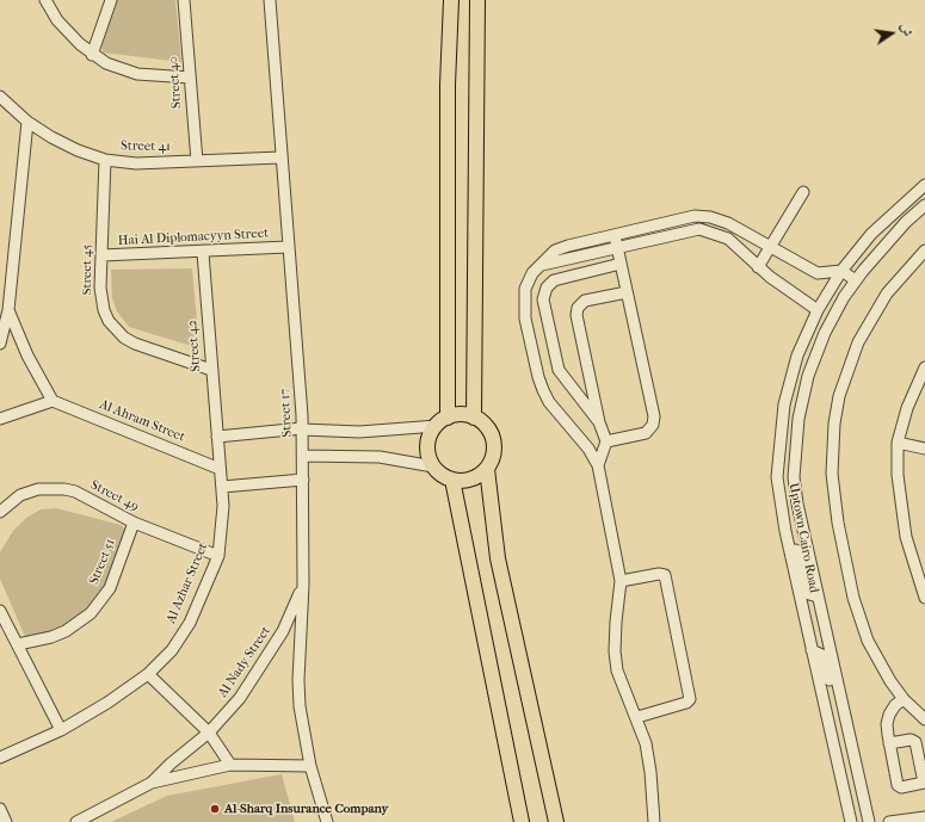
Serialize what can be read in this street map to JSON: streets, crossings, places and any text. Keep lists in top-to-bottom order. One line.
{"streets":{"street":["Street 40","Street 41","Hai Al Diplomacyyn Street","Street 45","Street 42","Street 17","Al Ahram Street","Street 49","Uptown Cairo Road","Street 51","Al Azhar Street","Al Nady Street"]},"crossings":[["Street 40","Street 41"],["Street 41","Street 45"],["Street 41","Street 17"],["Hai Al Diplomacyyn Street","Street 45"],["Hai Al Diplomacyyn Street","Street 42"],["Hai Al Diplomacyyn Street","Street 17"],["Street 45","Street 42"],["Street 42","Al Azhar Street"],["Street 17","Al Nady Street"],["Al Ahram Street","Al Azhar Street"],["Street 49","Street 51"],["Street 49","Al Azhar Street"]],"places":["Al-Sharq Insurance Company"],"north":"right"}
